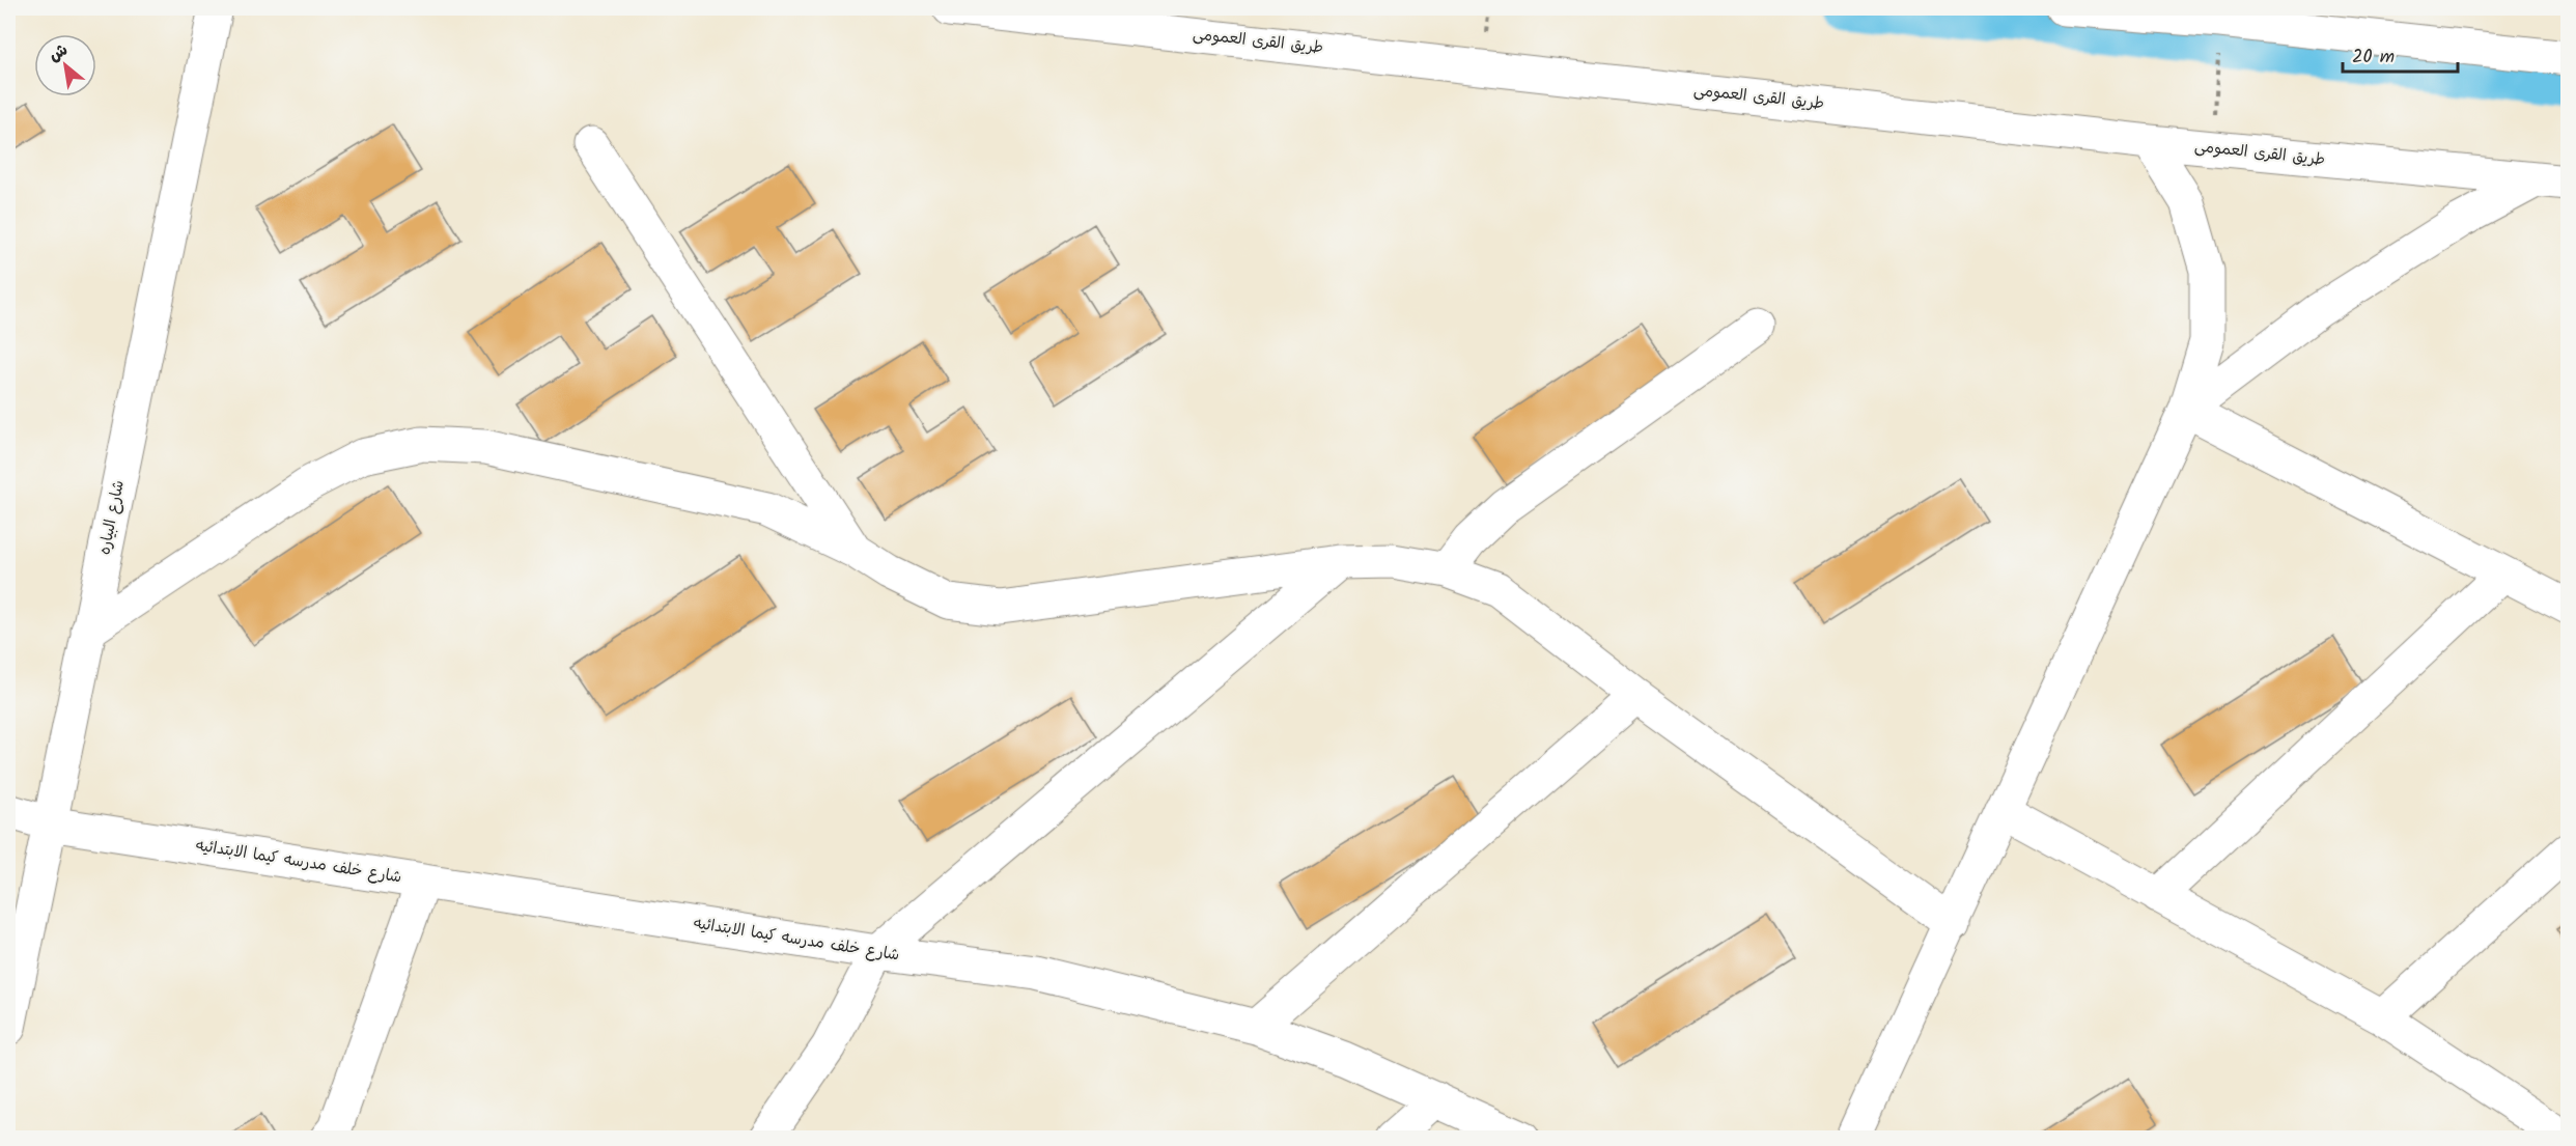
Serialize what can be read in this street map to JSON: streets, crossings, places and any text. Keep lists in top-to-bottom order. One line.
{"streets":{"street":["طريق القرى العمومى","شارع البياره","شارع خلف مدرسه كيما الابتدائيه"]},"crossings":[["شارع البياره","شارع خلف مدرسه كيما الابتدائيه"]],"scale_bar":"20 m","north":"top left"}
